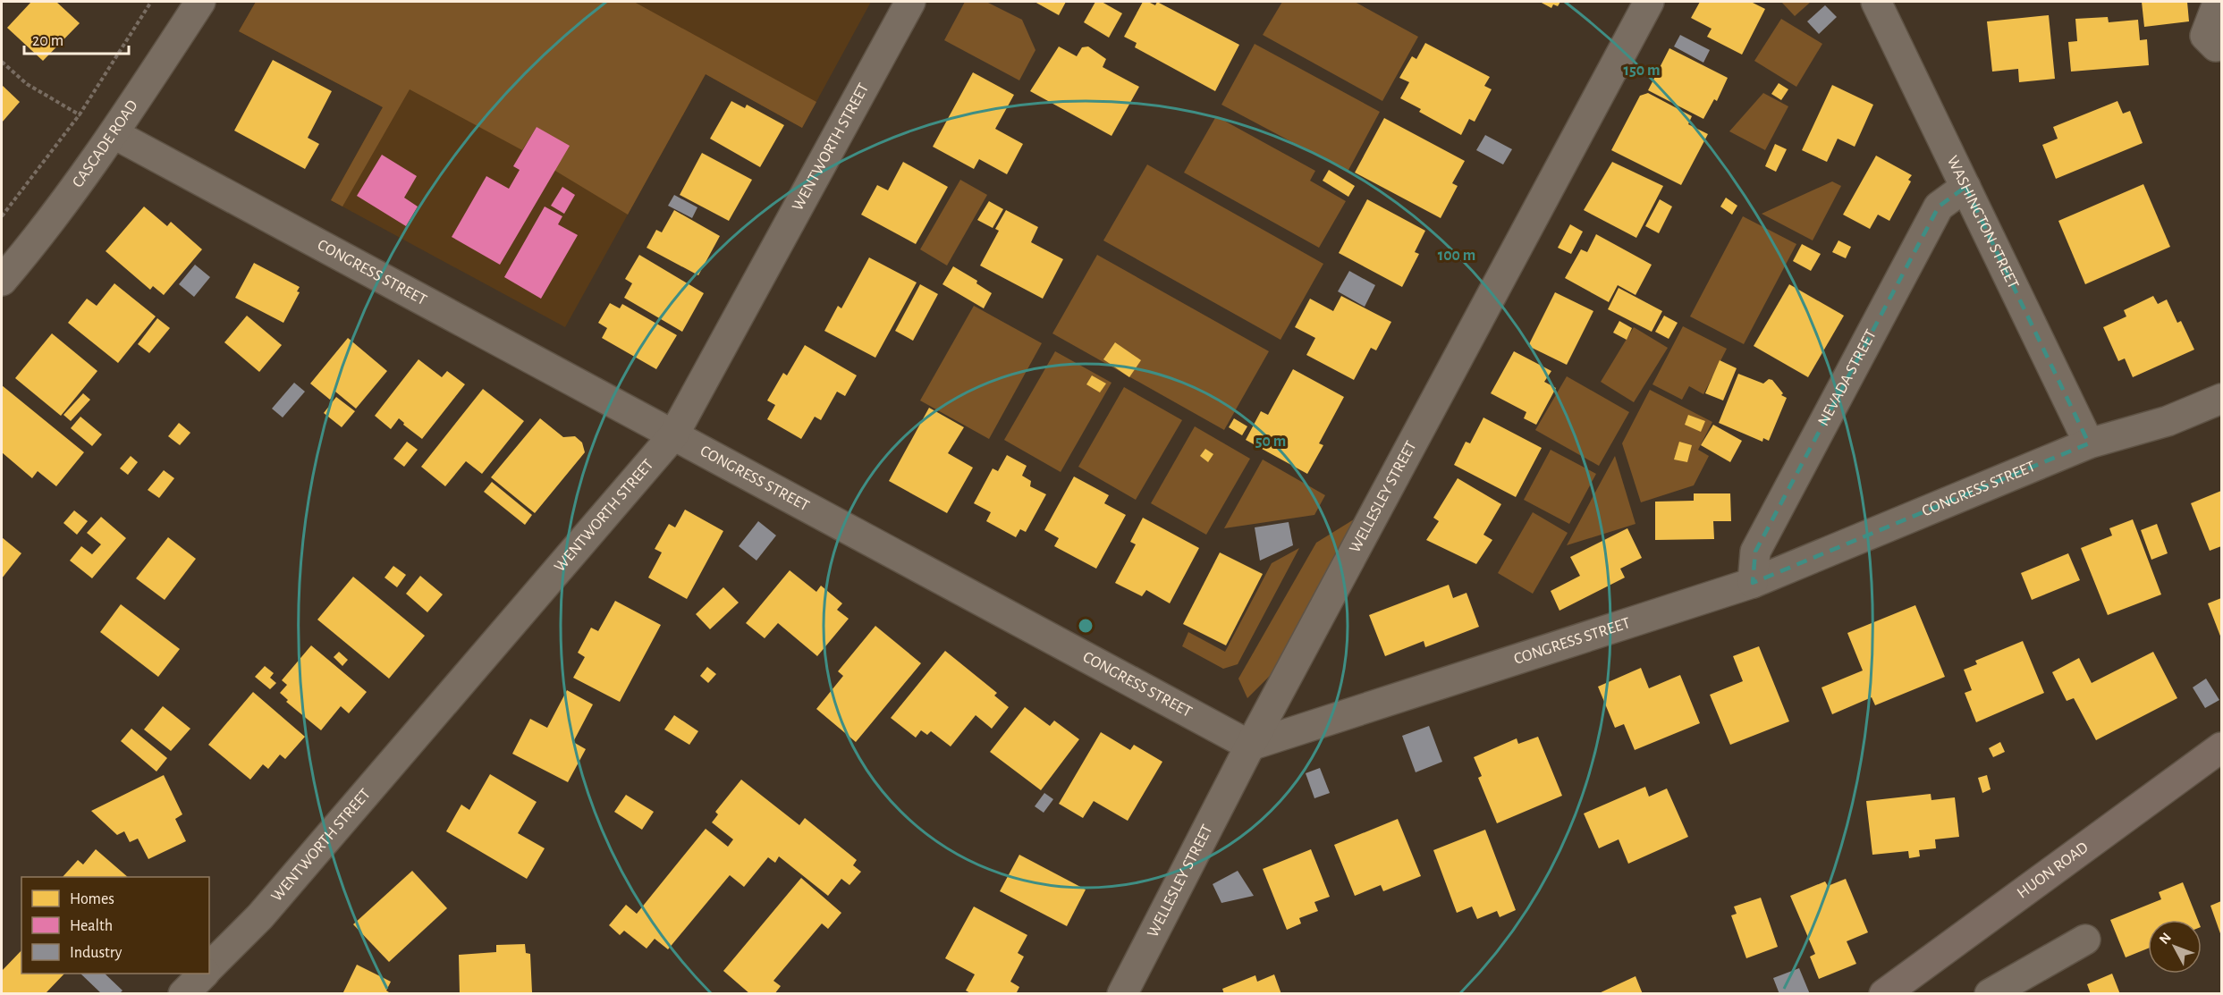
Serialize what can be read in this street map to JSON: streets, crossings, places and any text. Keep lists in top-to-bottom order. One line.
{"streets":{"main road":["HUON ROAD"],"street":["CASCADE ROAD","WENTWORTH STREET","WASHINGTON STREET","CONGRESS STREET","NEVADA STREET","WELLESLEY STREET"]},"crossings":[["CASCADE ROAD","CONGRESS STREET"],["WENTWORTH STREET","CONGRESS STREET"],["WASHINGTON STREET","CONGRESS STREET"],["WASHINGTON STREET","NEVADA STREET"],["CONGRESS STREET","NEVADA STREET"],["CONGRESS STREET","WELLESLEY STREET"]],"legend":["Homes","Health","Industry"],"scale_bar":"20 m","north":"top left","rings":["150 m","100 m","50 m"]}
